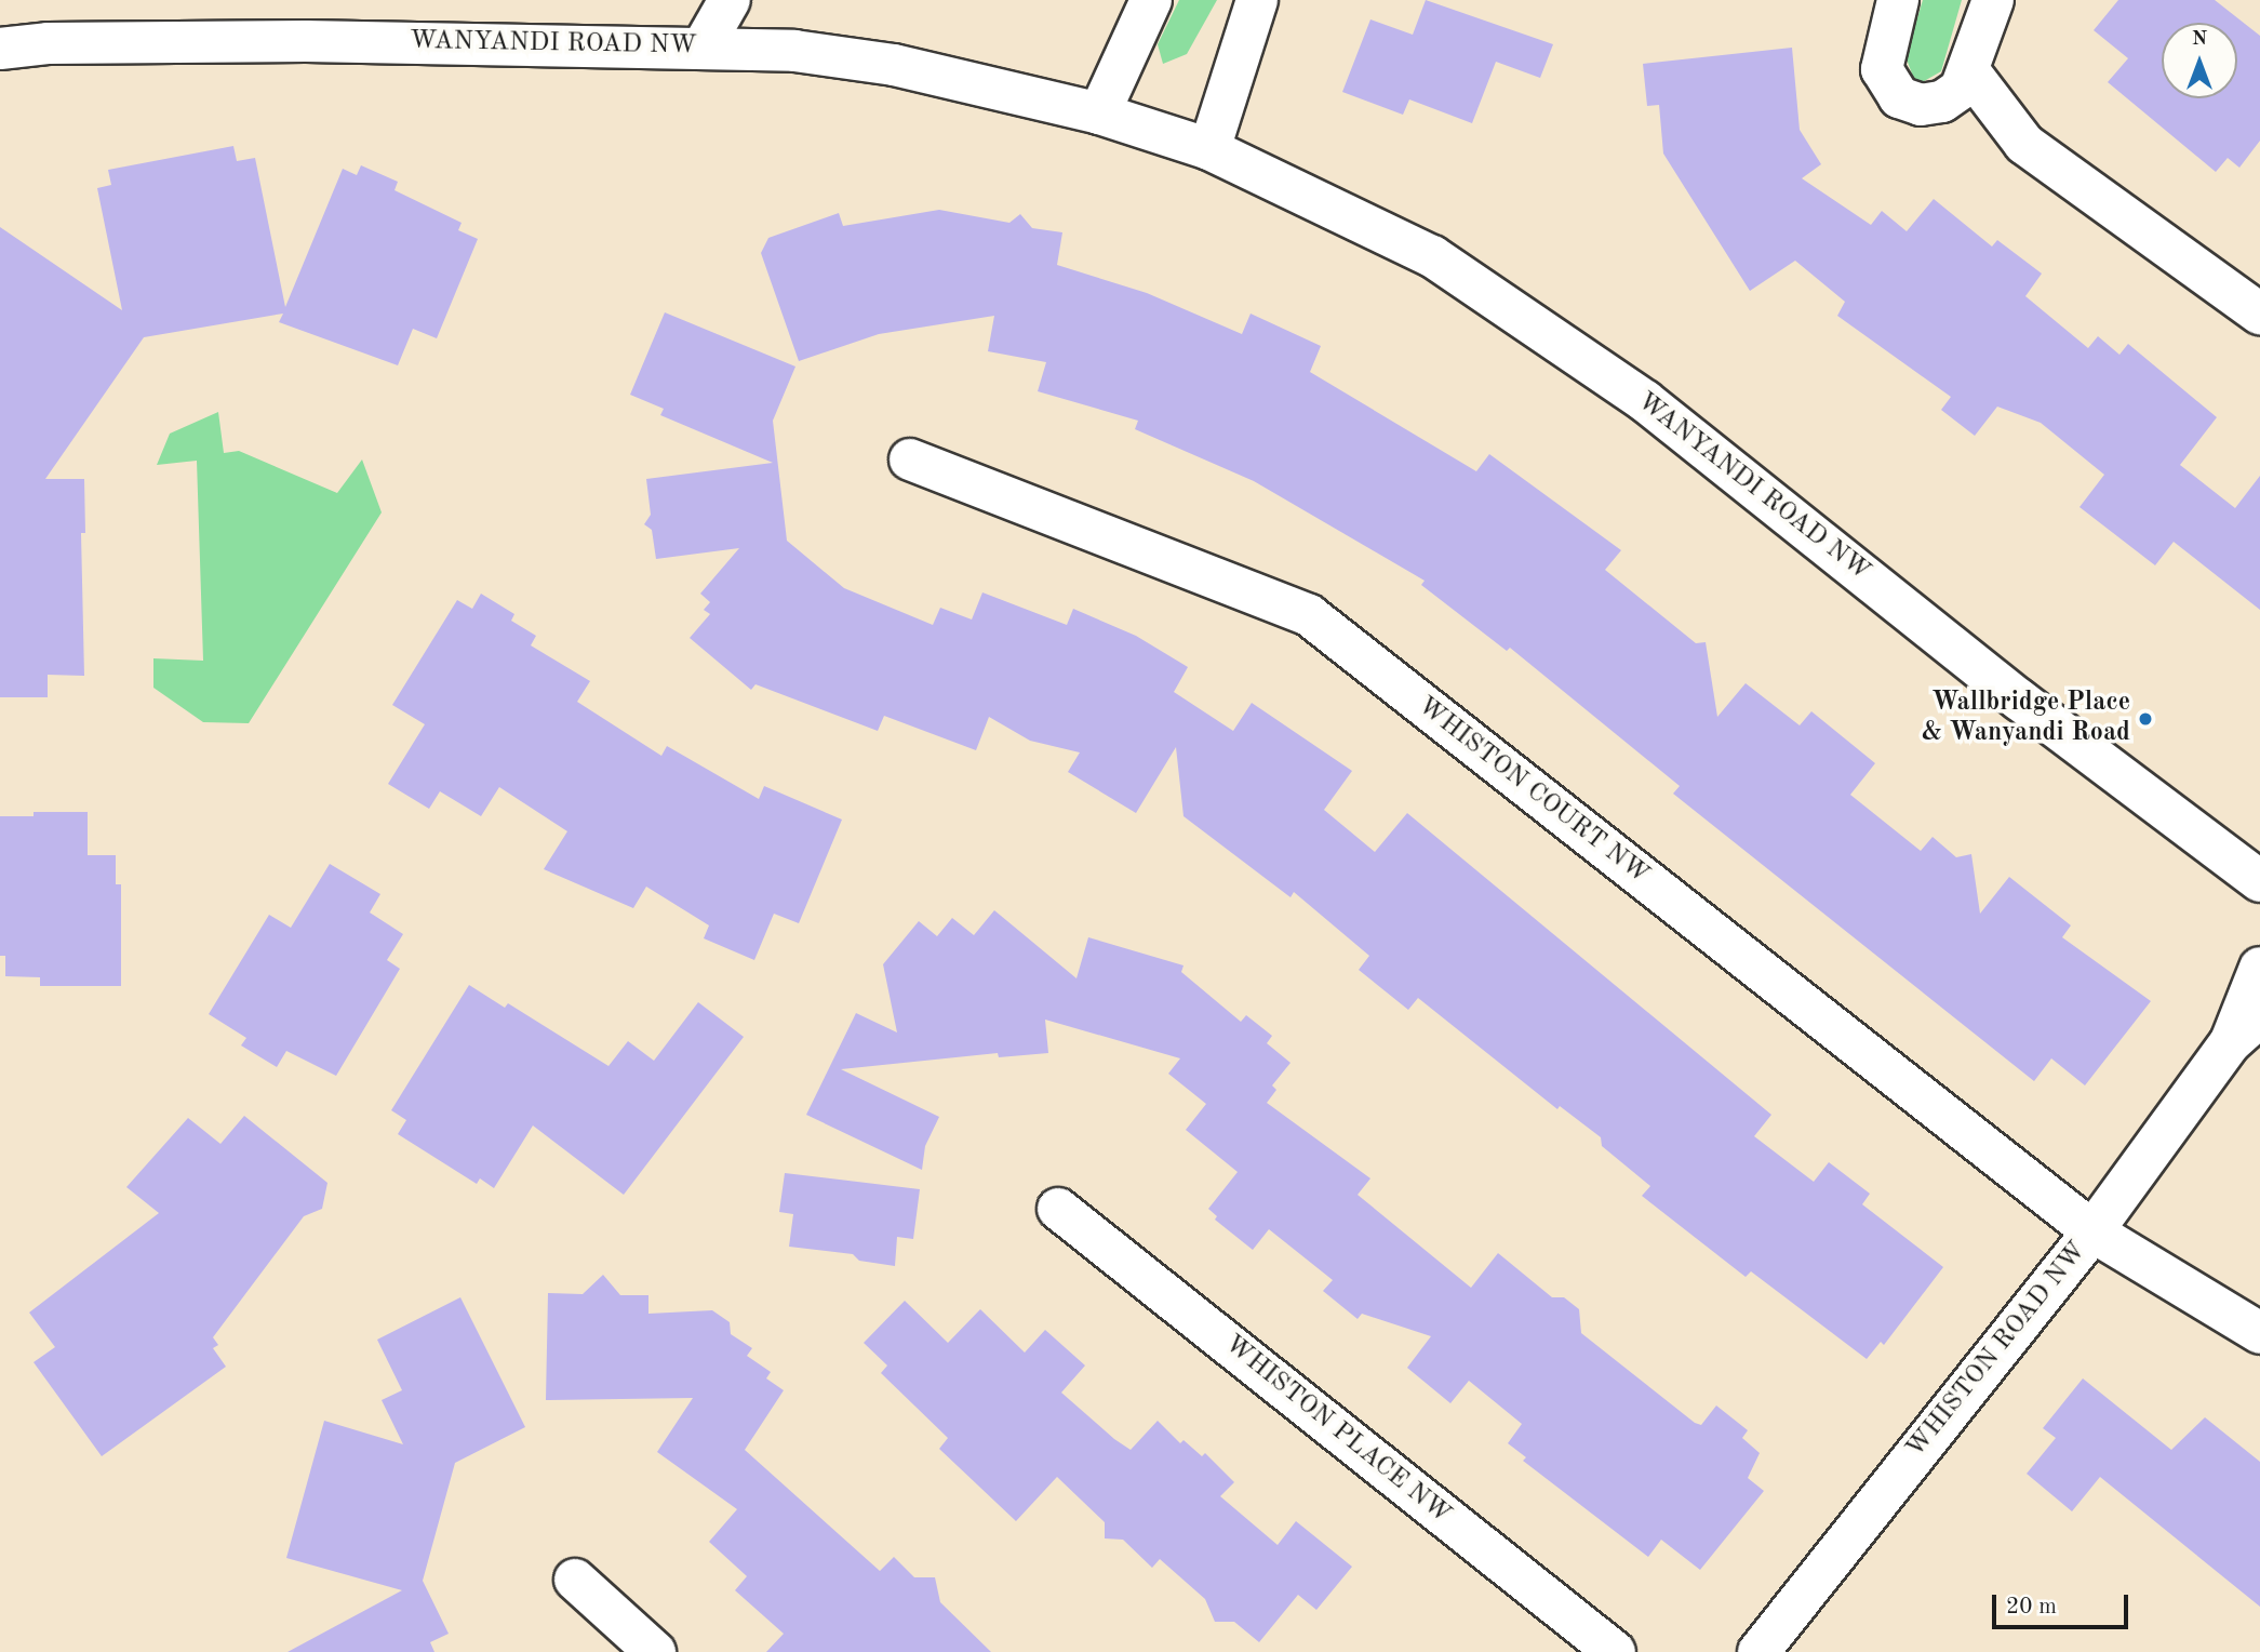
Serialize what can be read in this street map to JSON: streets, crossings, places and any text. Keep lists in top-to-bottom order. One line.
{"streets":{"street":["WANYANDI ROAD NW","WHISTON COURT NW","WHISTON ROAD NW","WHISTON PLACE NW"]},"crossings":[["WHISTON COURT NW","WHISTON ROAD NW"]],"places":["Wallbridge Place & Wanyandi Road"],"scale_bar":"20 m","north":"top"}
